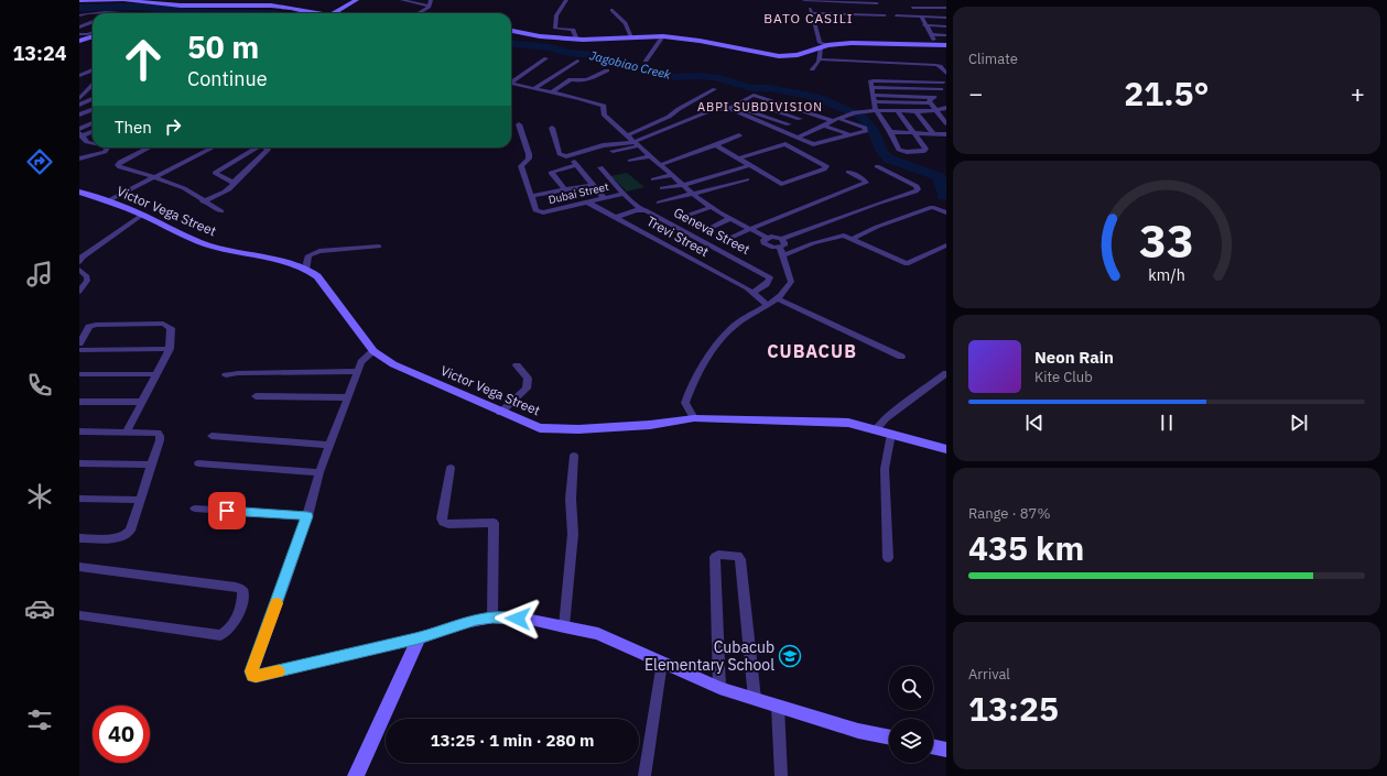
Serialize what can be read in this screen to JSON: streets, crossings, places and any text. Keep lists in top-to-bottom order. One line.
{"streets":{"street":["Dubai Street","Victor Vega Street","Geneva Street","Trevi Street"]},"crossings":[["Dubai Street","Trevi Street"],["Geneva Street","Trevi Street"]],"districts":["BATO CASILI","ABPI SUBDIVISION","CUBACUB"],"water":["Jagobiao Creek"],"places":{"school or university":["Cubacub Elementary School"]},"page":{"tabs":"13:24","tile":["Climate",["Range · 87%","435 km"],["Arrival","13:25"]],"turn":["50 m","Continue"],"heat":["−","21.5°","+"],"then":"Then","song":["Neon Rain","Kite Club"],"limit":"40","trip":"13:25 · 1 min · 280 m","gauge":["33","km/h"]}}
